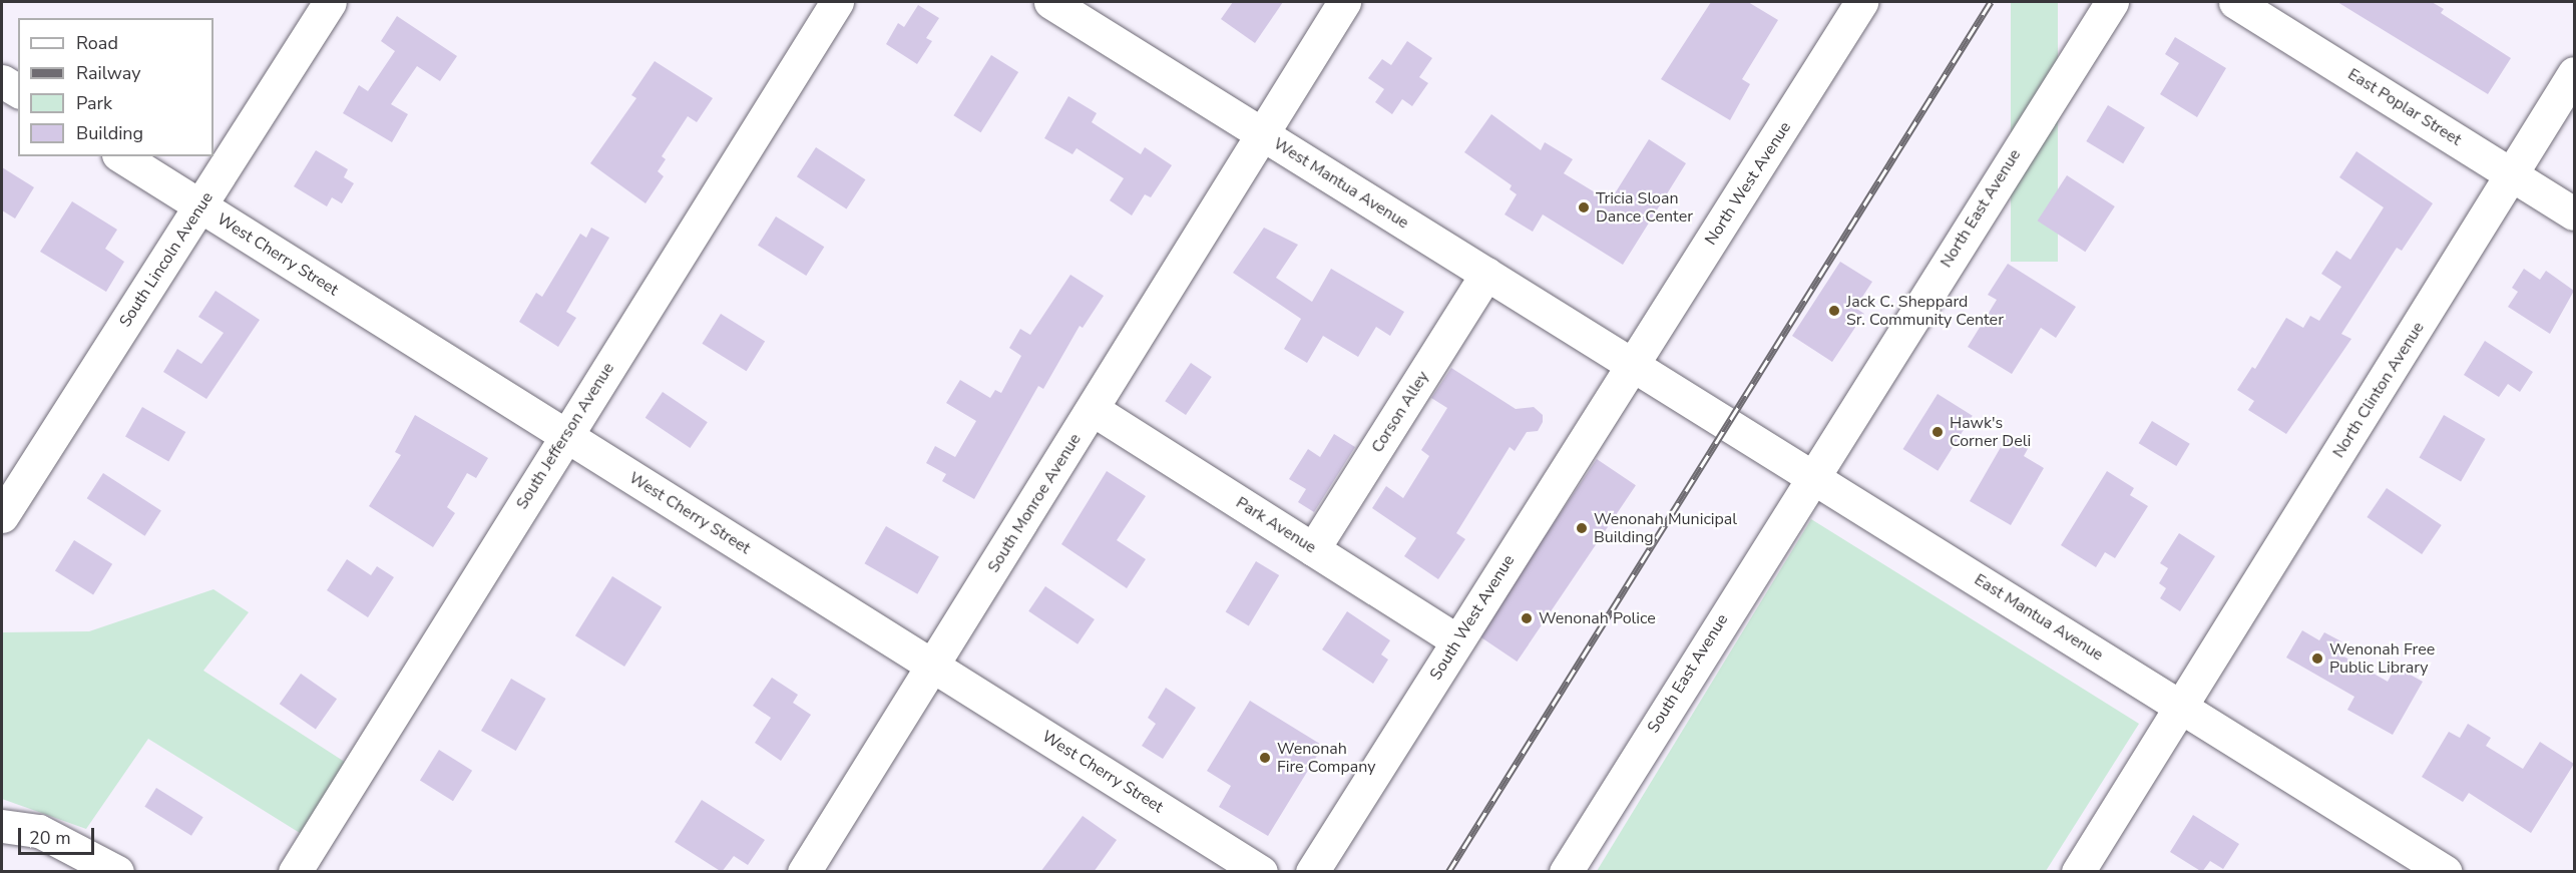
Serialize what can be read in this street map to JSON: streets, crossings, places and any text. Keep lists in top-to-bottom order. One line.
{"streets":{"street":["East Poplar Street","West Mantua Avenue","North West Avenue","North East Avenue","West Cherry Street","South Lincoln Avenue","North Clinton Avenue","Corson Alley","South Jefferson Avenue","South Monroe Avenue","Park Avenue","South West Avenue","East Mantua Avenue","South East Avenue"]},"crossings":[["East Poplar Street","North Clinton Avenue"],["West Mantua Avenue","North West Avenue"],["West Mantua Avenue","Corson Alley"],["West Mantua Avenue","South Monroe Avenue"],["West Mantua Avenue","South West Avenue"],["West Mantua Avenue","East Mantua Avenue"],["North West Avenue","South West Avenue"],["North West Avenue","East Mantua Avenue"],["North East Avenue","East Mantua Avenue"],["North East Avenue","South East Avenue"],["West Cherry Street","South Lincoln Avenue"],["West Cherry Street","South Jefferson Avenue"],["West Cherry Street","South Monroe Avenue"],["North Clinton Avenue","East Mantua Avenue"],["Corson Alley","Park Avenue"],["South Monroe Avenue","Park Avenue"],["Park Avenue","South West Avenue"],["South West Avenue","East Mantua Avenue"],["East Mantua Avenue","South East Avenue"]],"places":["Tricia Sloan Dance Center","Jack C. Sheppard Sr. Community Center","Hawk's Corner Deli","Wenonah Municipal Building","Wenonah Police","Wenonah Free Public Library","Wenonah Fire Company"],"legend":["Road","Railway","Park","Building"],"scale_bar":"20 m"}
